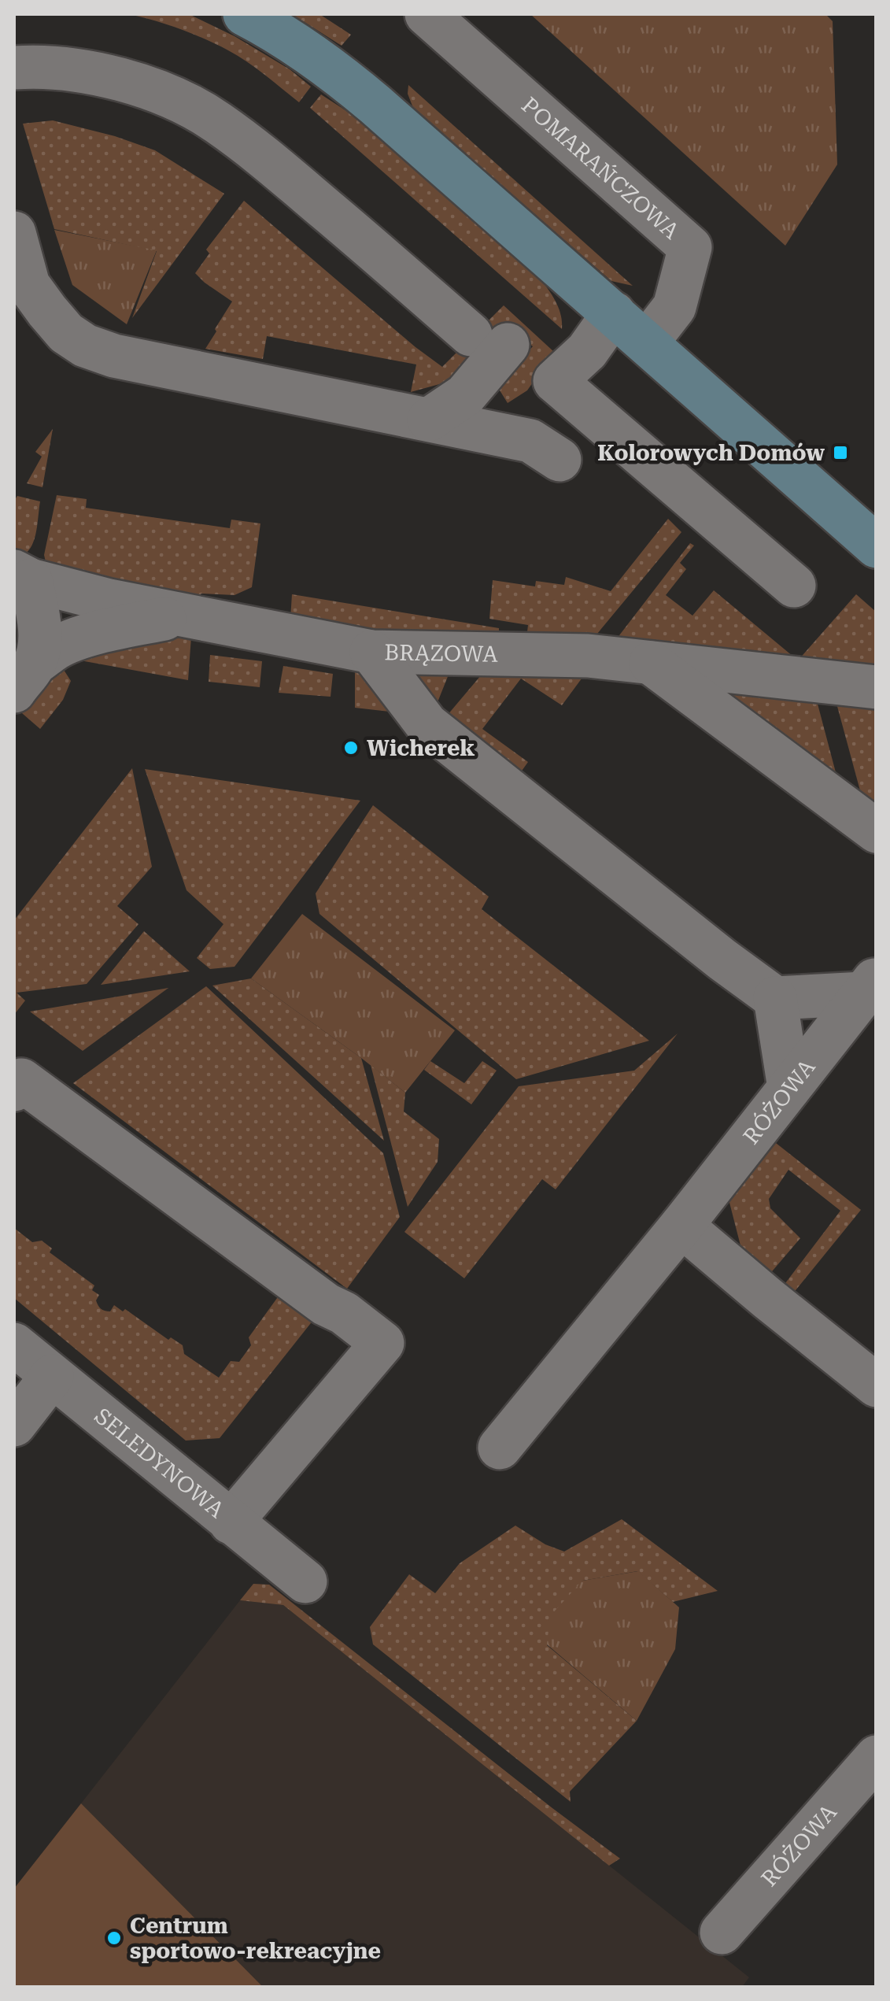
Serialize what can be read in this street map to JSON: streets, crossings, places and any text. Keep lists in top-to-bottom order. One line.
{"streets":{"street":["POMARAŃCZOWA","BRĄZOWA","RÓŻOWA","SELEDYNOWA"]},"places":{"transit":["Kolorowych Domów"],"other":["Wicherek","Centrum sportowo-rekreacyjne"]}}
